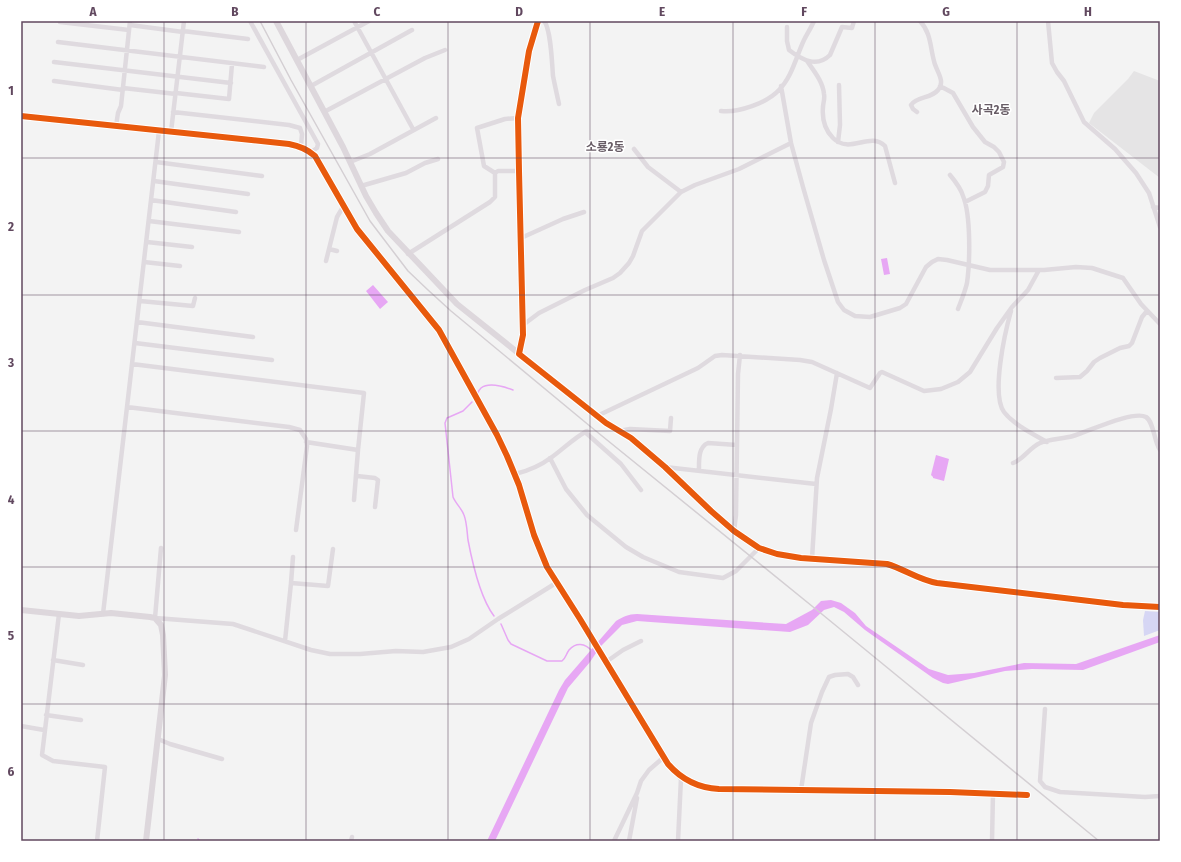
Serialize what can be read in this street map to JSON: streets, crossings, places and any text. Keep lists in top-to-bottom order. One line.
{"districts":["사곡2동","소룡2동"],"grid":{"columns":["A","B","C","D","E","F","G","H"],"rows":["1","2","3","4","5","6"]}}
